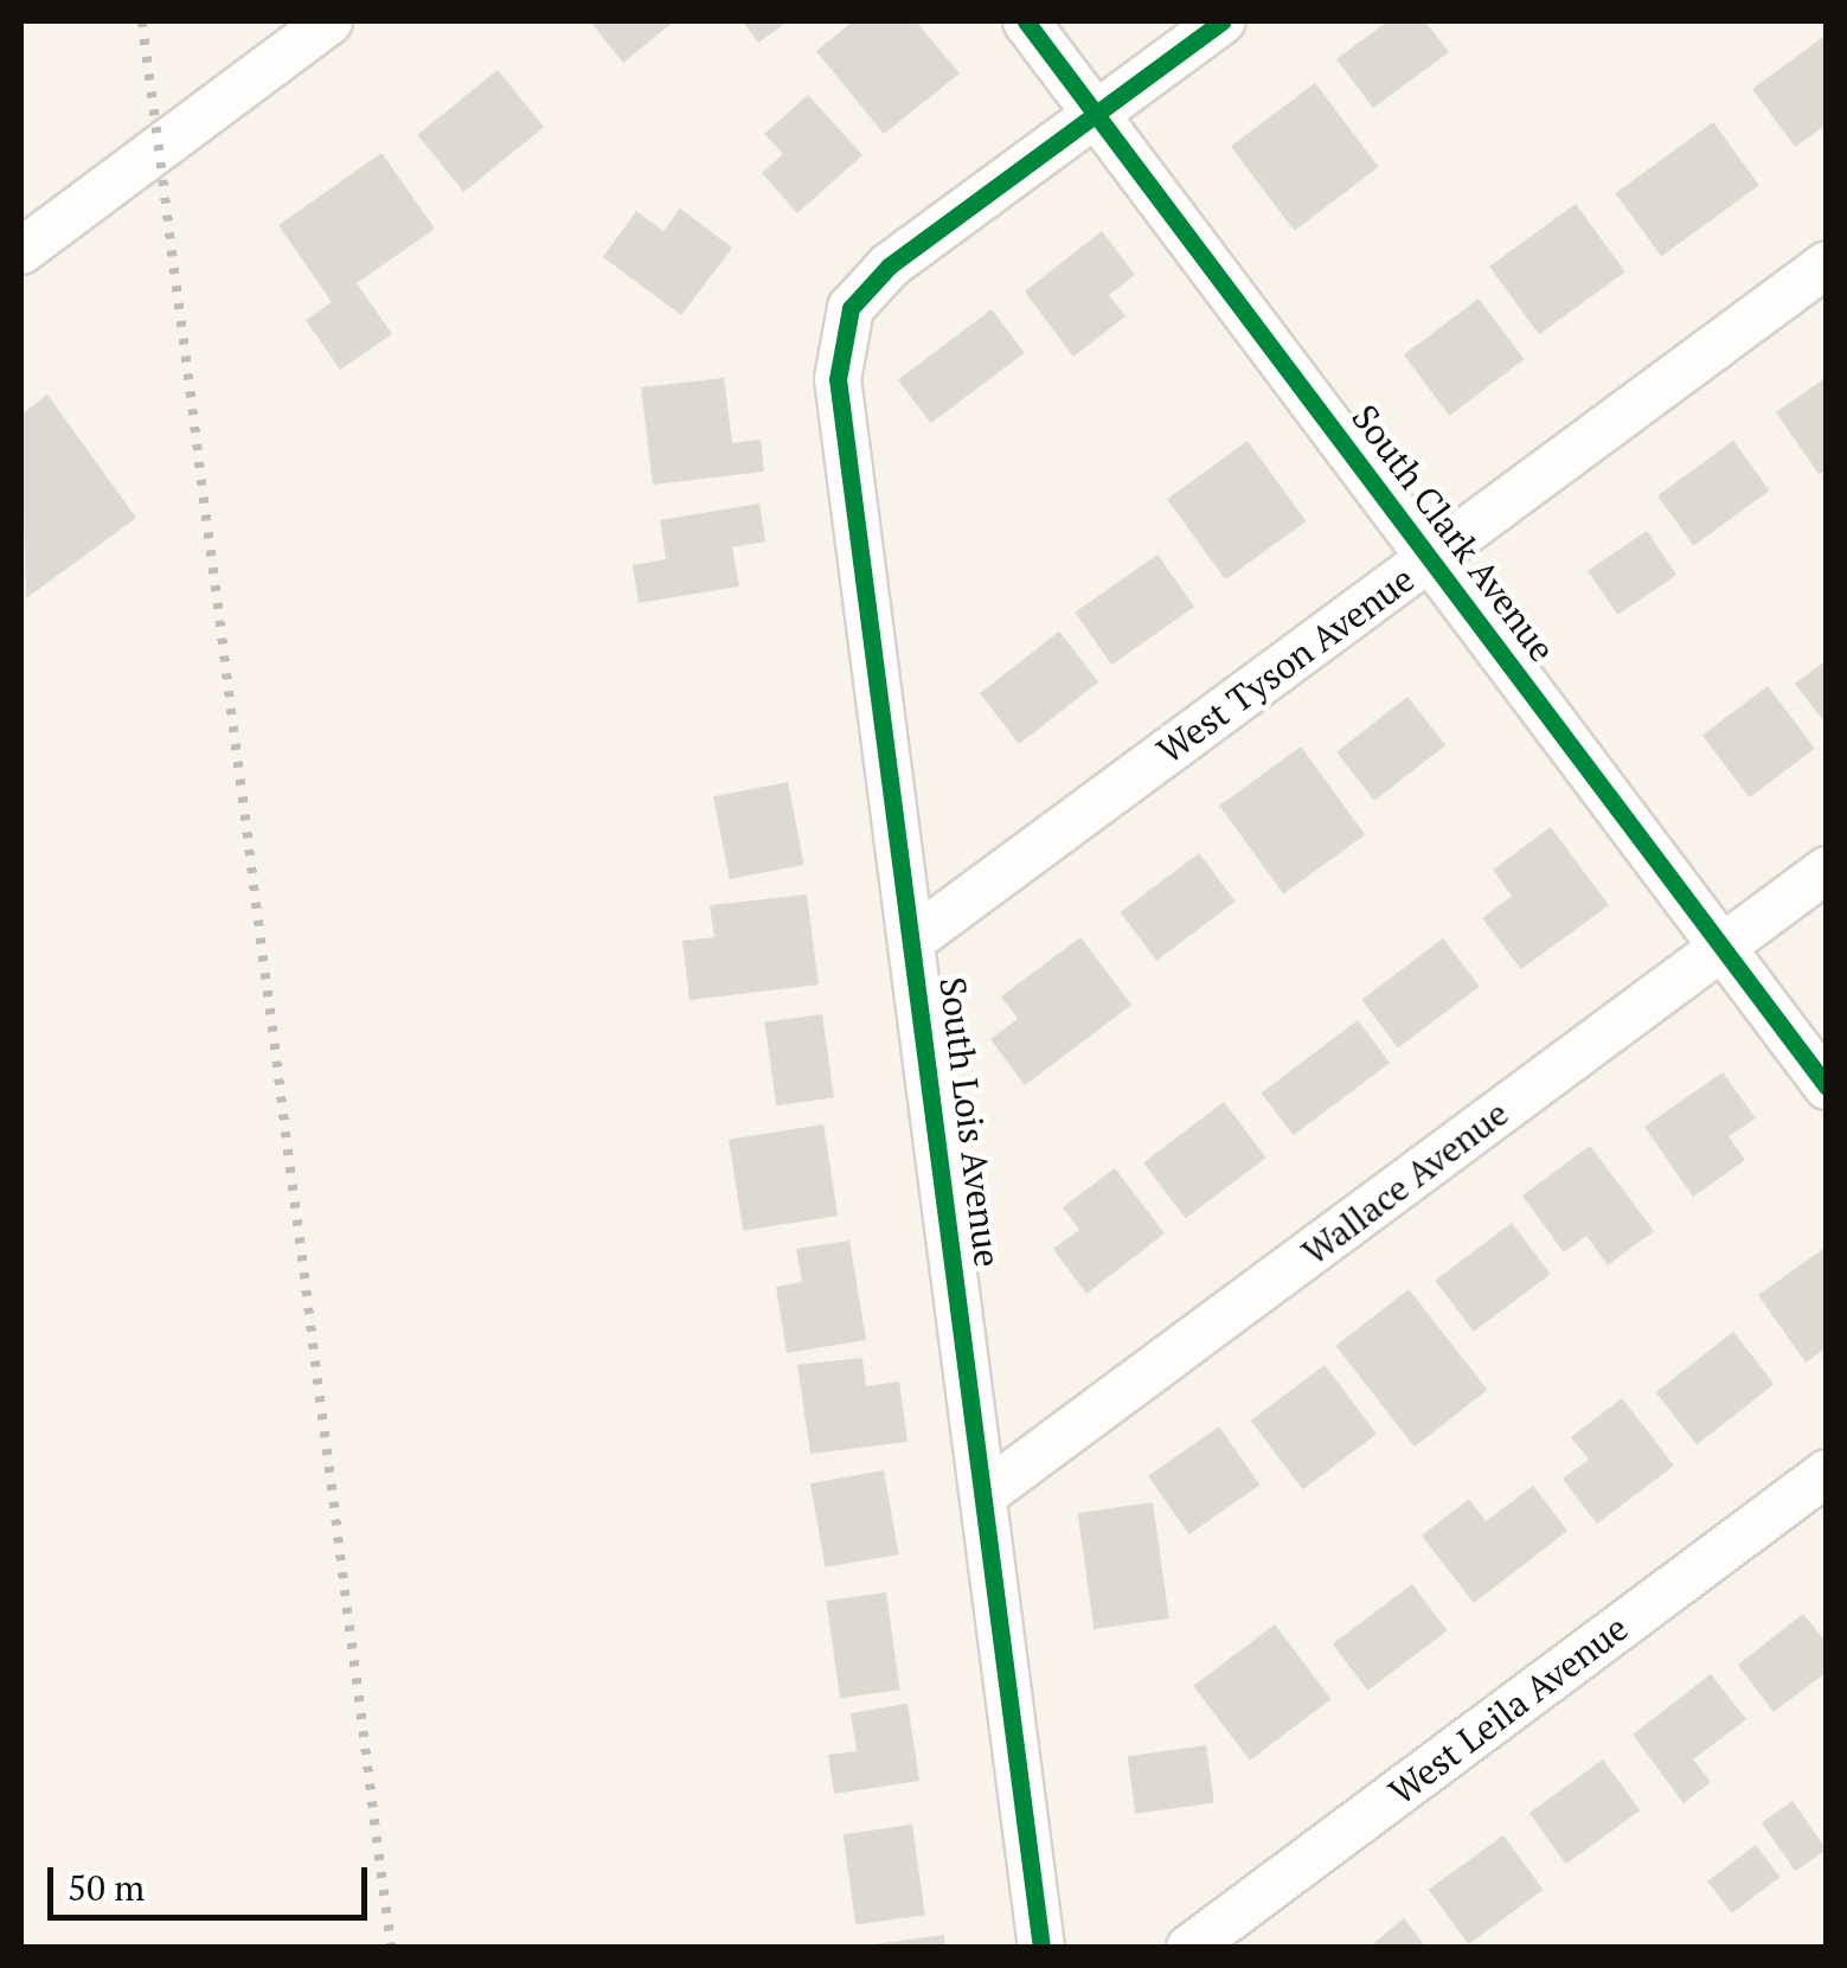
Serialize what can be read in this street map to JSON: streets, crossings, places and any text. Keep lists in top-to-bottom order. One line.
{"streets":{"street":["South Clark Avenue","West Tyson Avenue","South Lois Avenue","Wallace Avenue","West Leila Avenue"]},"crossings":[["South Clark Avenue","West Tyson Avenue"],["South Clark Avenue","South Lois Avenue"],["South Clark Avenue","Wallace Avenue"],["West Tyson Avenue","South Lois Avenue"],["South Lois Avenue","Wallace Avenue"]],"scale_bar":"50 m"}
